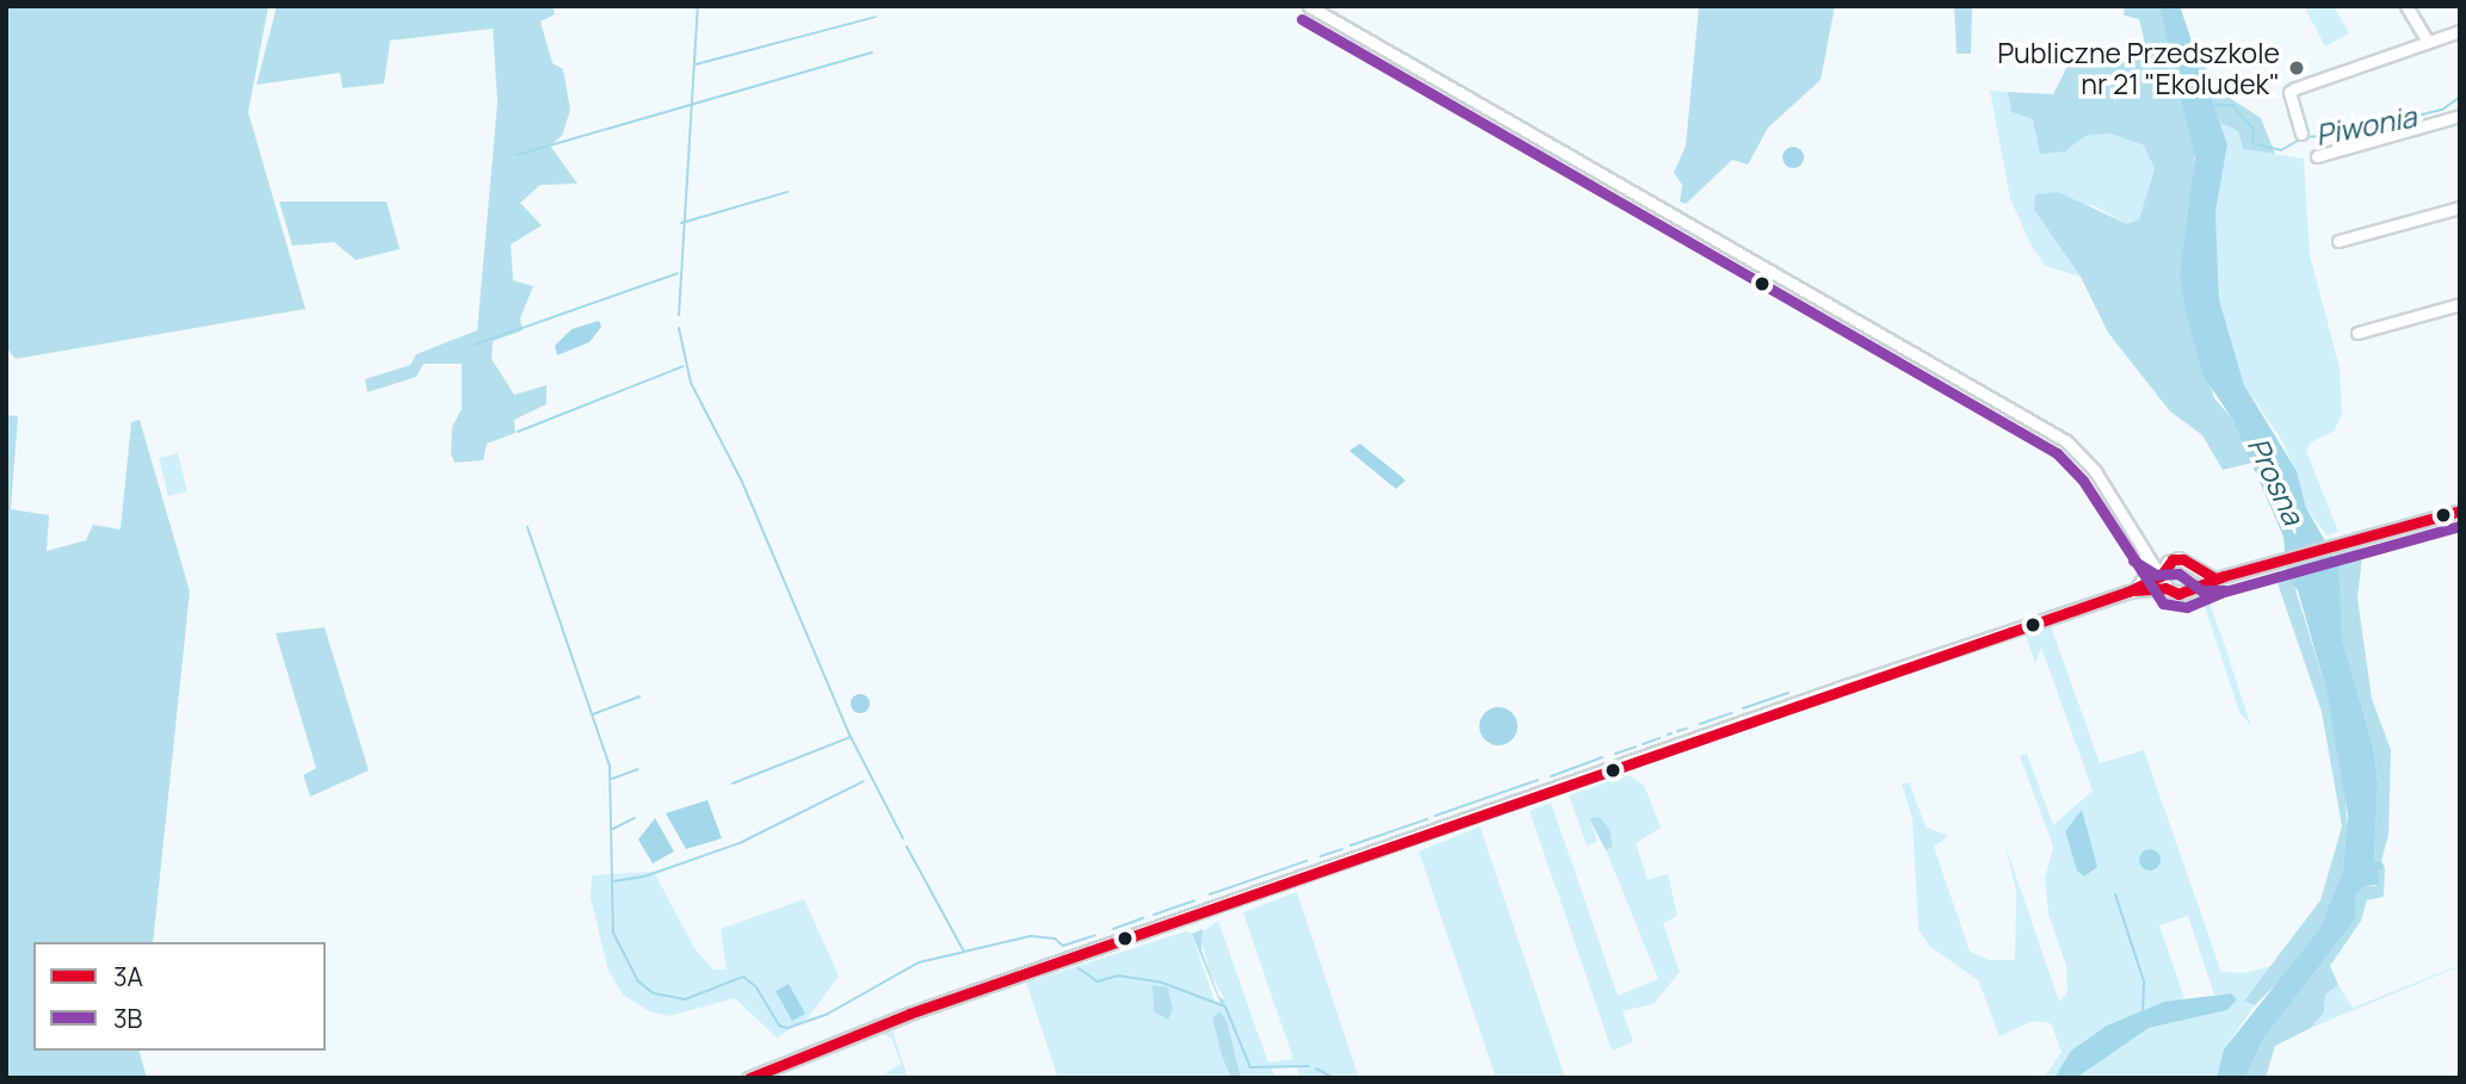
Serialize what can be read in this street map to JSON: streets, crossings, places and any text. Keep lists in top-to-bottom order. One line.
{"water":["Piwonia","Prosna"],"places":["Publiczne Przedszkole nr 21 \"Ekoludek\""],"lines":["transit line 3B","transit line 3A"],"legend":["3A","3B"]}
